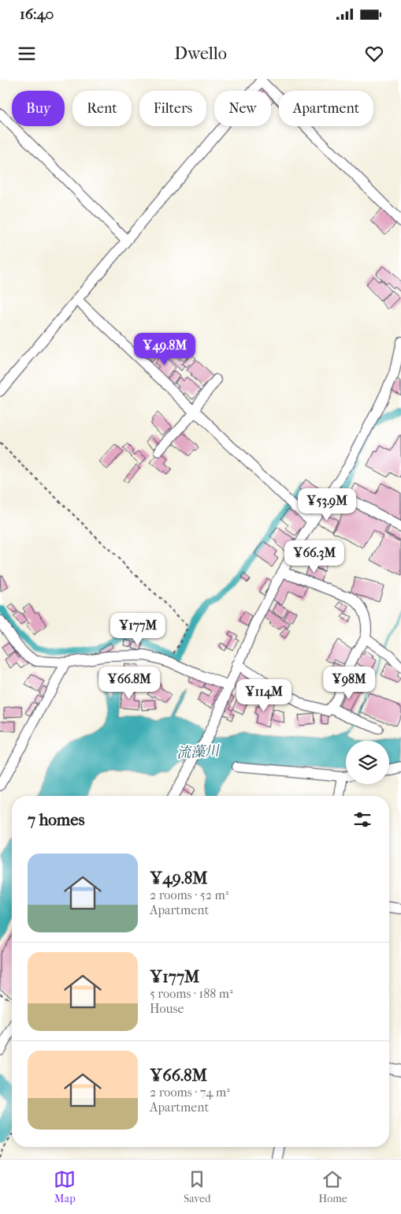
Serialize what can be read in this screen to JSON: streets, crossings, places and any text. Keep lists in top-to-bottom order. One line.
{"water":["流藻川"],"page":{"status":"16:40","header":"Dwello","chip":["Buy","Rent","Filters","New","Apartment"],"price":["¥49.8M","¥53.9M","¥66.3M","¥177M","¥66.8M","¥98M","¥114M"],"heading":"7 homes","list":[{"name":"¥49.8M","note":"2 rooms · 52 m² · Apartment"},{"name":"¥177M","note":"5 rooms · 188 m² · House"},{"name":"¥66.8M","note":"2 rooms · 74 m² · Apartment"}],"tabs":["Map","Saved","Home"]}}
